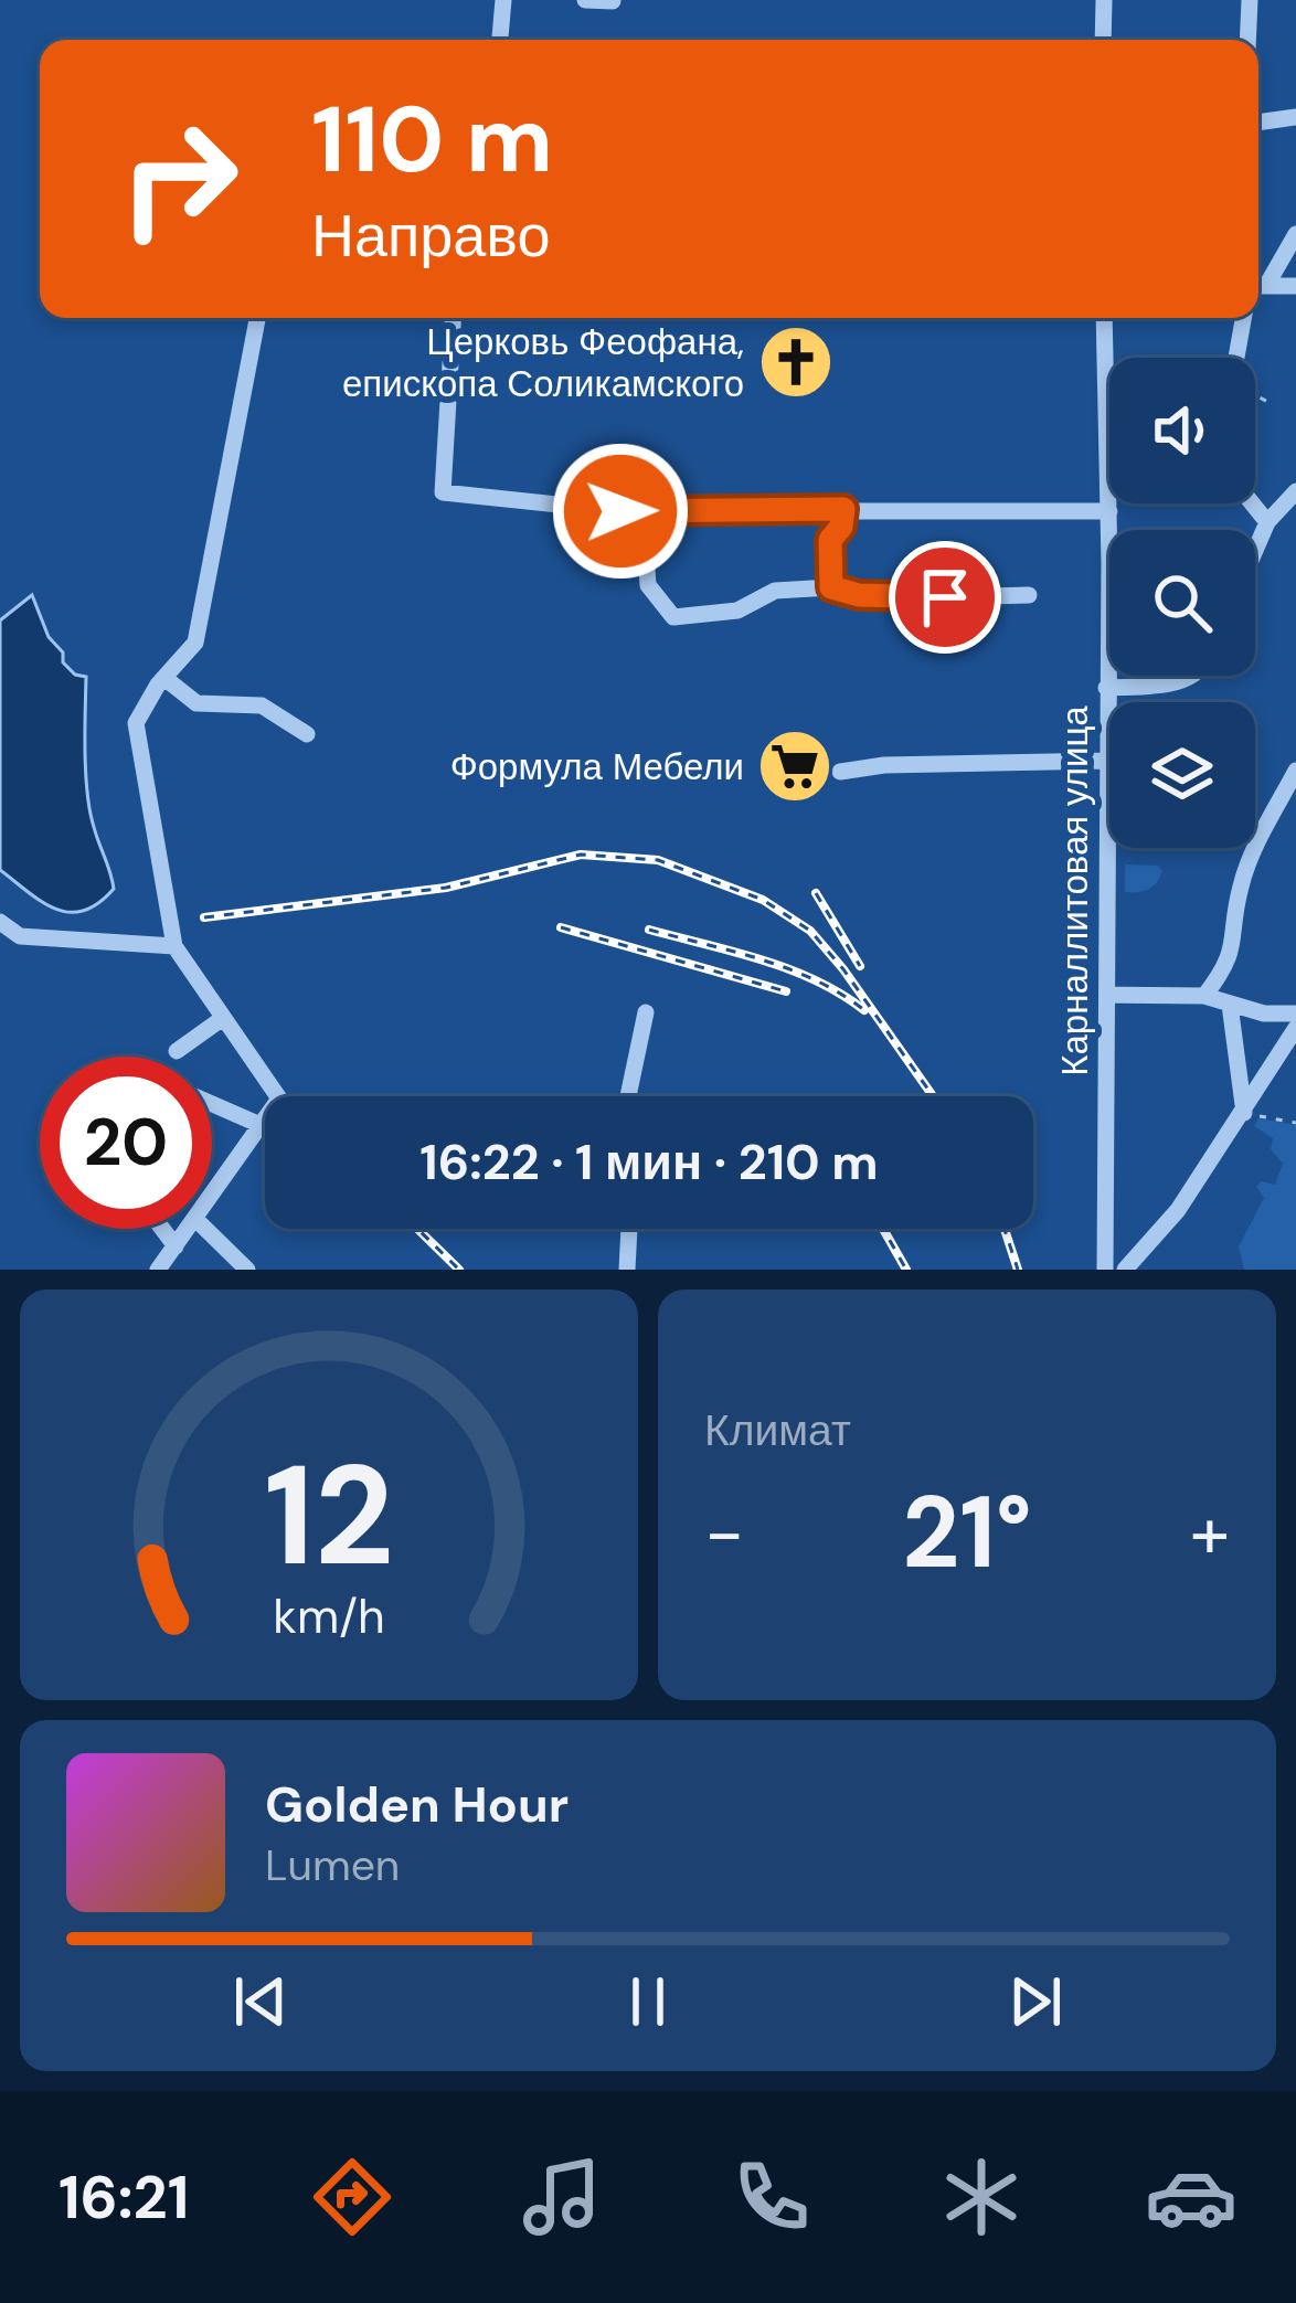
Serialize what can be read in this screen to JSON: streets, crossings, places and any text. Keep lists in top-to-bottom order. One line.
{"streets":{"street":["Карналлитовая улица"]},"places":{"church":["Церковь Феофана, епископа Соликамского"],"supermarket":["Формула Мебели"]},"page":{"turn":["110 m","Направо"],"limit":"20","trip":"16:22 · 1 мин · 210 m","tile":"Климат","heat":["−","21°","+"],"song":["Golden Hour","Lumen"],"tabs":"16:21","gauge":["12","km/h"]}}
